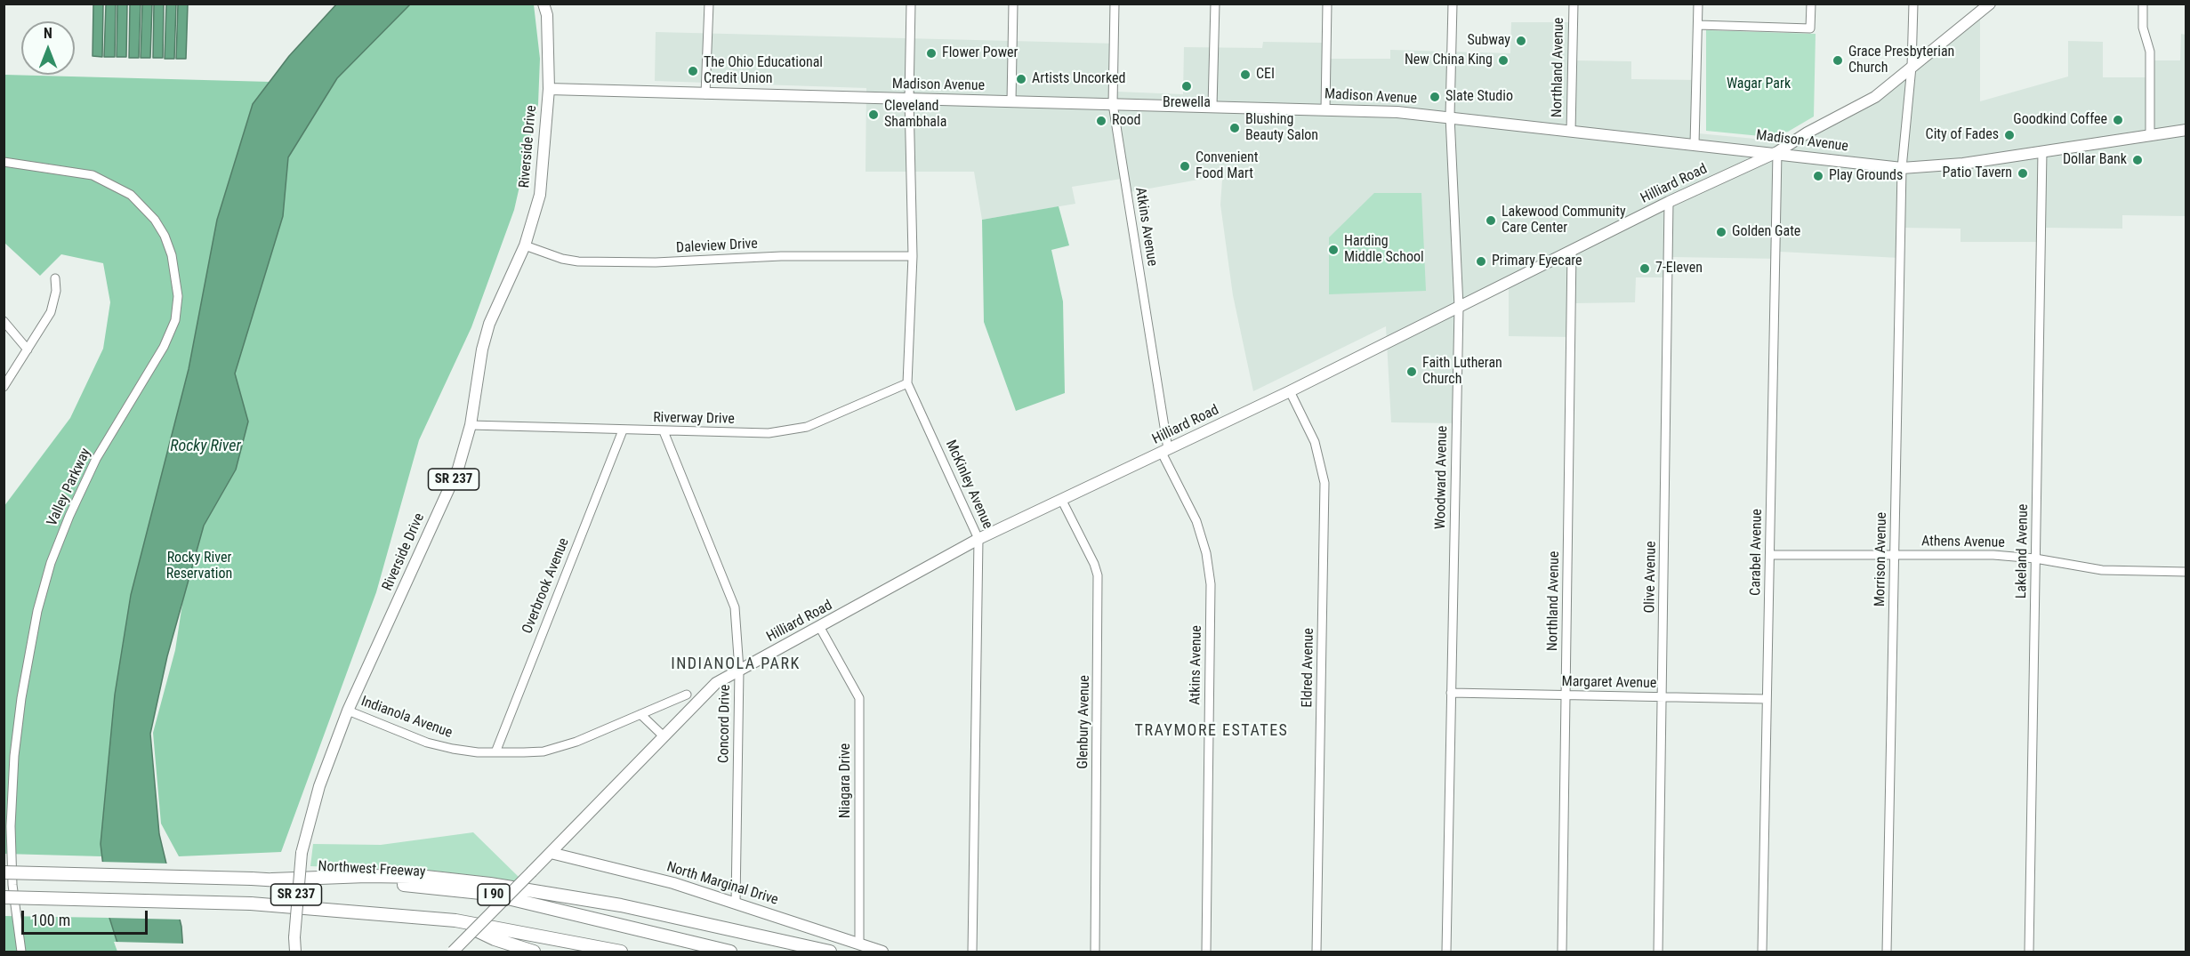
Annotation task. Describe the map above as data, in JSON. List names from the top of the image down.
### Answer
{
  "streets": {
    "highway": ["Northwest Freeway", "I 90"],
    "main road": [
      "Madison Avenue",
      "Riverside Drive",
      "Hilliard Road",
      "SR 237",
      "North Marginal Drive"
    ],
    "street": [
      "Northland Avenue",
      "Atkins Avenue",
      "Daleview Drive",
      "Riverway Drive",
      "Woodward Avenue",
      "McKinley Avenue",
      "Valley Parkway",
      "Athens Avenue",
      "Lakeland Avenue",
      "Carabel Avenue",
      "Morrison Avenue",
      "Olive Avenue",
      "Overbrook Avenue",
      "Eldred Avenue",
      "Margaret Avenue",
      "Indianola Avenue",
      "Glenbury Avenue",
      "Concord Drive",
      "Niagara Drive"
    ]
  },
  "crossings": [
    ["Northland Avenue", "Madison Avenue"],
    ["Northland Avenue", "Hilliard Road"],
    ["Northland Avenue", "Margaret Avenue"],
    ["Madison Avenue", "Riverside Drive"],
    ["Madison Avenue", "Hilliard Road"],
    ["Madison Avenue", "Atkins Avenue"],
    ["Madison Avenue", "Woodward Avenue"],
    ["Madison Avenue", "McKinley Avenue"],
    ["Madison Avenue", "Lakeland Avenue"],
    ["Madison Avenue", "Carabel Avenue"],
    ["Madison Avenue", "Morrison Avenue"],
    ["Riverside Drive", "Daleview Drive"],
    ["Riverside Drive", "Riverway Drive"],
    ["Riverside Drive", "Indianola Avenue"],
    ["Hilliard Road", "Atkins Avenue"],
    ["Hilliard Road", "Woodward Avenue"],
    ["Hilliard Road", "McKinley Avenue"],
    ["Hilliard Road", "Carabel Avenue"],
    ["Hilliard Road", "Morrison Avenue"],
    ["Hilliard Road", "Olive Avenue"],
    ["Hilliard Road", "Eldred Avenue"],
    ["Hilliard Road", "Glenbury Avenue"],
    ["Hilliard Road", "Concord Drive"],
    ["Hilliard Road", "Niagara Drive"],
    ["Hilliard Road", "North Marginal Drive"],
    ["Daleview Drive", "McKinley Avenue"],
    ["Riverway Drive", "McKinley Avenue"],
    ["Riverway Drive", "Overbrook Avenue"],
    ["Riverway Drive", "Concord Drive"],
    ["Woodward Avenue", "Margaret Avenue"],
    ["Athens Avenue", "Lakeland Avenue"],
    ["Athens Avenue", "Carabel Avenue"],
    ["Athens Avenue", "Morrison Avenue"],
    ["Carabel Avenue", "Margaret Avenue"],
    ["Olive Avenue", "Margaret Avenue"],
    ["Overbrook Avenue", "Indianola Avenue"],
    ["Concord Drive", "North Marginal Drive"],
    ["Niagara Drive", "North Marginal Drive"]
  ],
  "districts": ["INDIANOLA PARK", "TRAYMORE ESTATES"],
  "water": ["Rocky River"],
  "parks": ["Wagar Park", "Rocky River Reservation"],
  "places": [
    "Subway",
    "Flower Power",
    "New China King",
    "Grace Presbyterian Church",
    "The Ohio Educational Credit Union",
    "CEI",
    "Artists Uncorked",
    "Brewella",
    "Slate Studio",
    "Cleveland Shambhala",
    "Goodkind Coffee",
    "Rood",
    "Blushing Beauty Salon",
    "City of Fades",
    "Dollar Bank",
    "Convenient Food Mart",
    "Patio Tavern",
    "Play Grounds",
    "Lakewood Community Care Center",
    "Golden Gate",
    "Harding Middle School",
    "Primary Eyecare",
    "7-Eleven",
    "Faith Lutheran Church"
  ],
  "scale_bar": "100 m",
  "north": "top"
}
